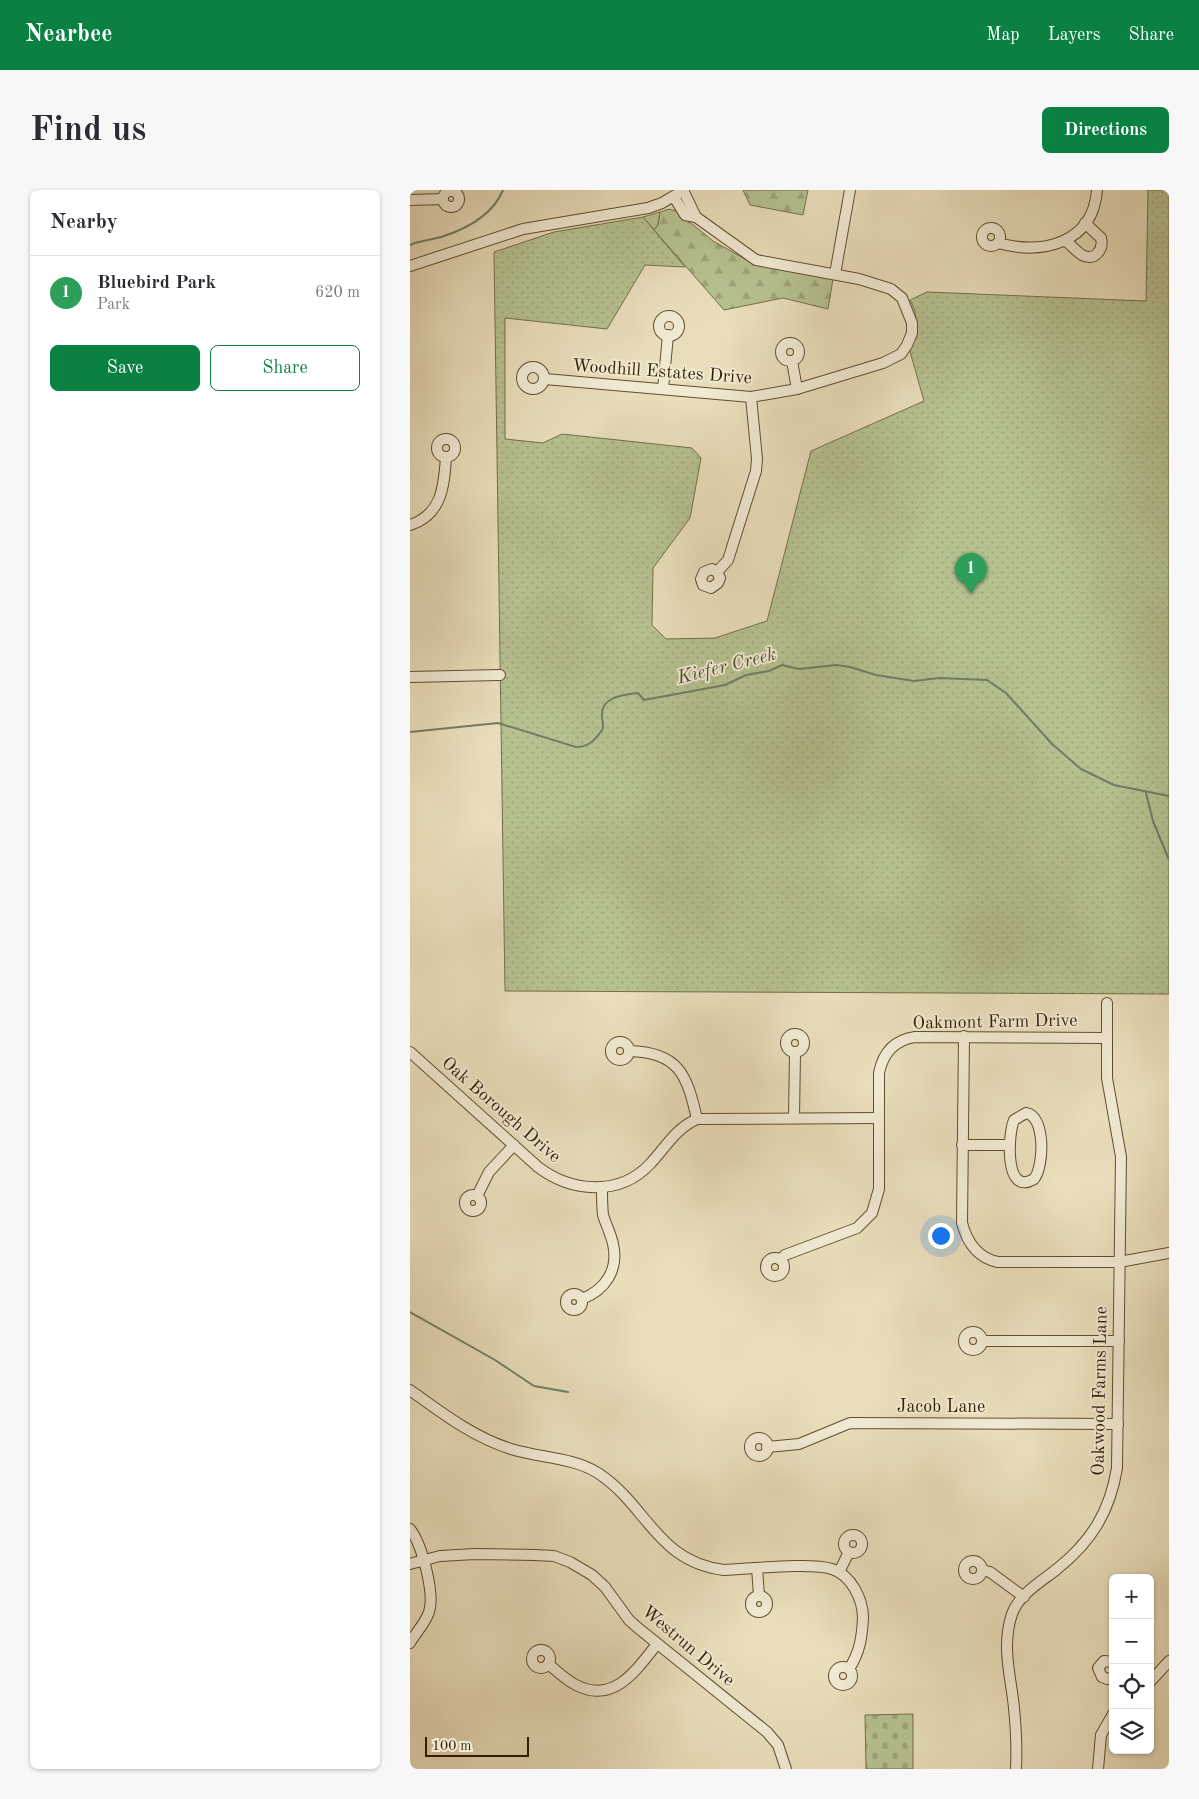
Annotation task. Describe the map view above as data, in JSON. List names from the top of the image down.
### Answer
{
  "streets": {
    "street": [
      "Woodhill Estates Drive",
      "Oakmont Farm Drive",
      "Oak Borough Drive",
      "Oakwood Farms Lane",
      "Jacob Lane",
      "Westrun Drive"
    ]
  },
  "crossings": [
    ["Oakmont Farm Drive", "Oakwood Farms Lane"],
    ["Oakwood Farms Lane", "Jacob Lane"]
  ],
  "water": ["Kiefer Creek"],
  "scale_bar": "100 m",
  "page": {
    "header": "Nearbee",
    "nav": ["Map", "Layers", "Share"],
    "buttons": [
      "Directions",
      ["Save", "Share"]
    ],
    "title": "Find us",
    "heading": "Nearby",
    "list": [
      {
        "mark": "1",
        "name": "Bluebird Park",
        "note": "Park",
        "value": "620 m"
      }
    ],
    "pins": "1",
    "map_buttons": ["+", "−"],
    "scale": "100 m"
  }
}
